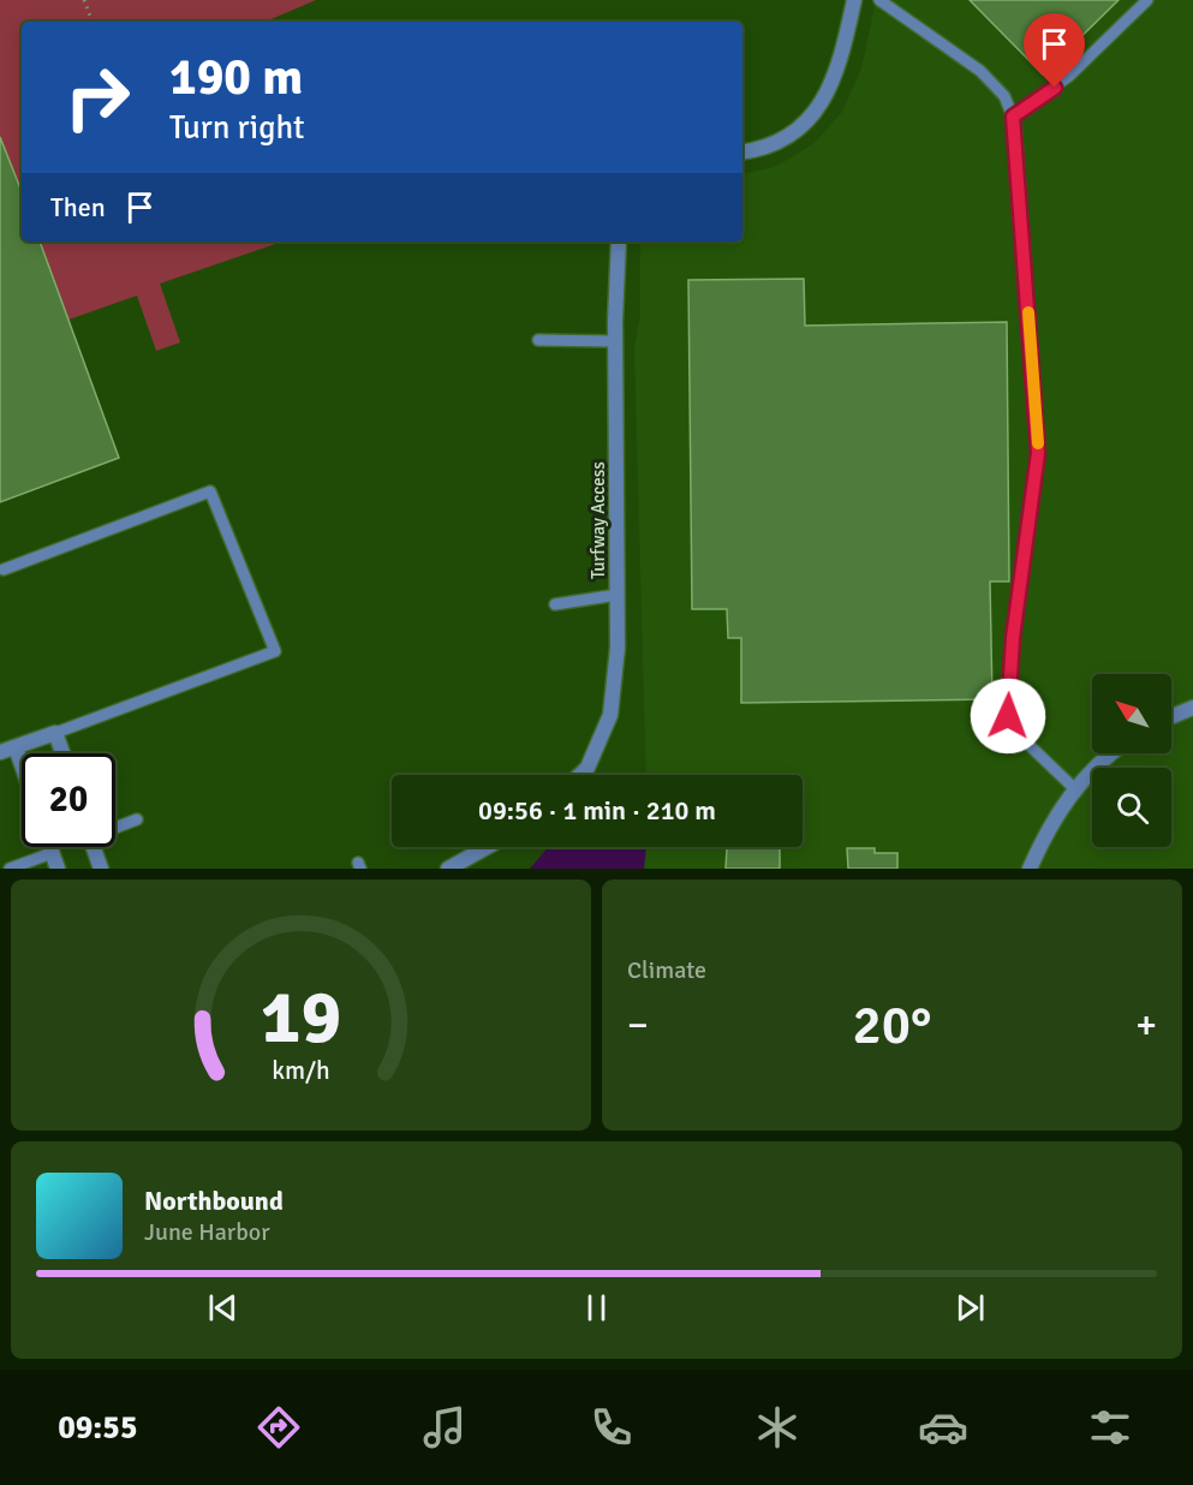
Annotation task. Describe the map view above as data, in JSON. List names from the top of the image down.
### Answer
{
  "streets": {
    "street": ["Turfway Access"]
  },
  "north": "top left",
  "page": {
    "turn": ["190 m", "Turn right"],
    "then": "Then",
    "limit": "20",
    "trip": "09:56 · 1 min · 210 m",
    "tile": "Climate",
    "heat": ["−", "20°", "+"],
    "song": ["Northbound", "June Harbor"],
    "tabs": "09:55",
    "gauge": ["19", "km/h"]
  }
}
